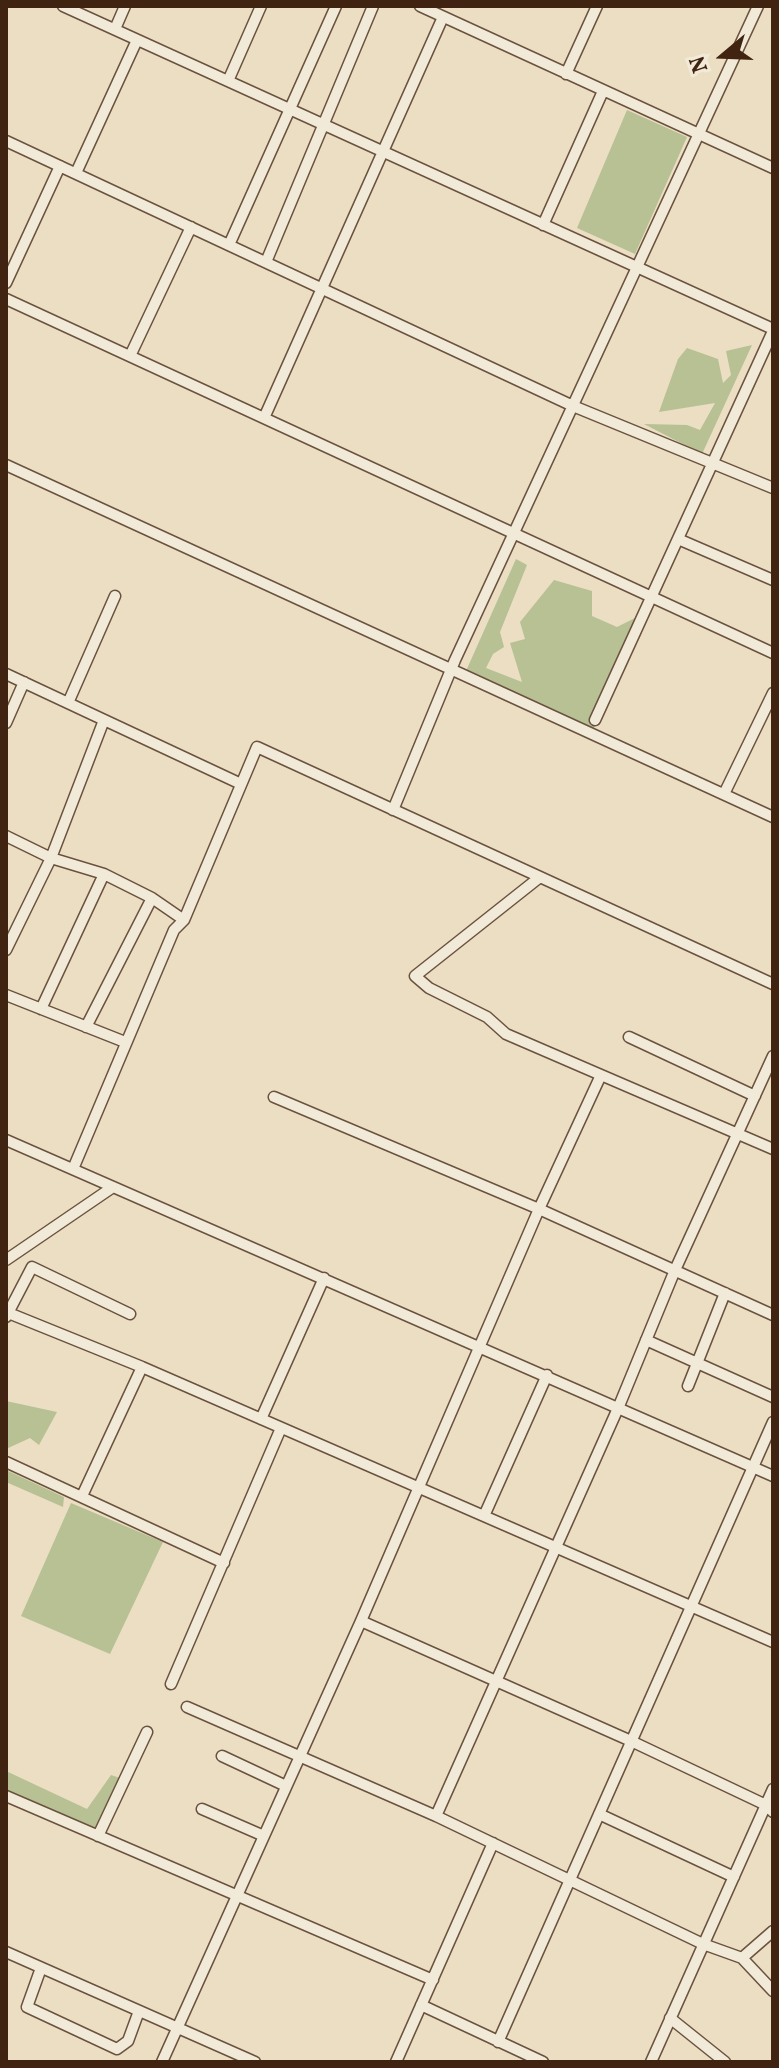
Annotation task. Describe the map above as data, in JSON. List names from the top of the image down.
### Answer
{
  "north": "left"
}
